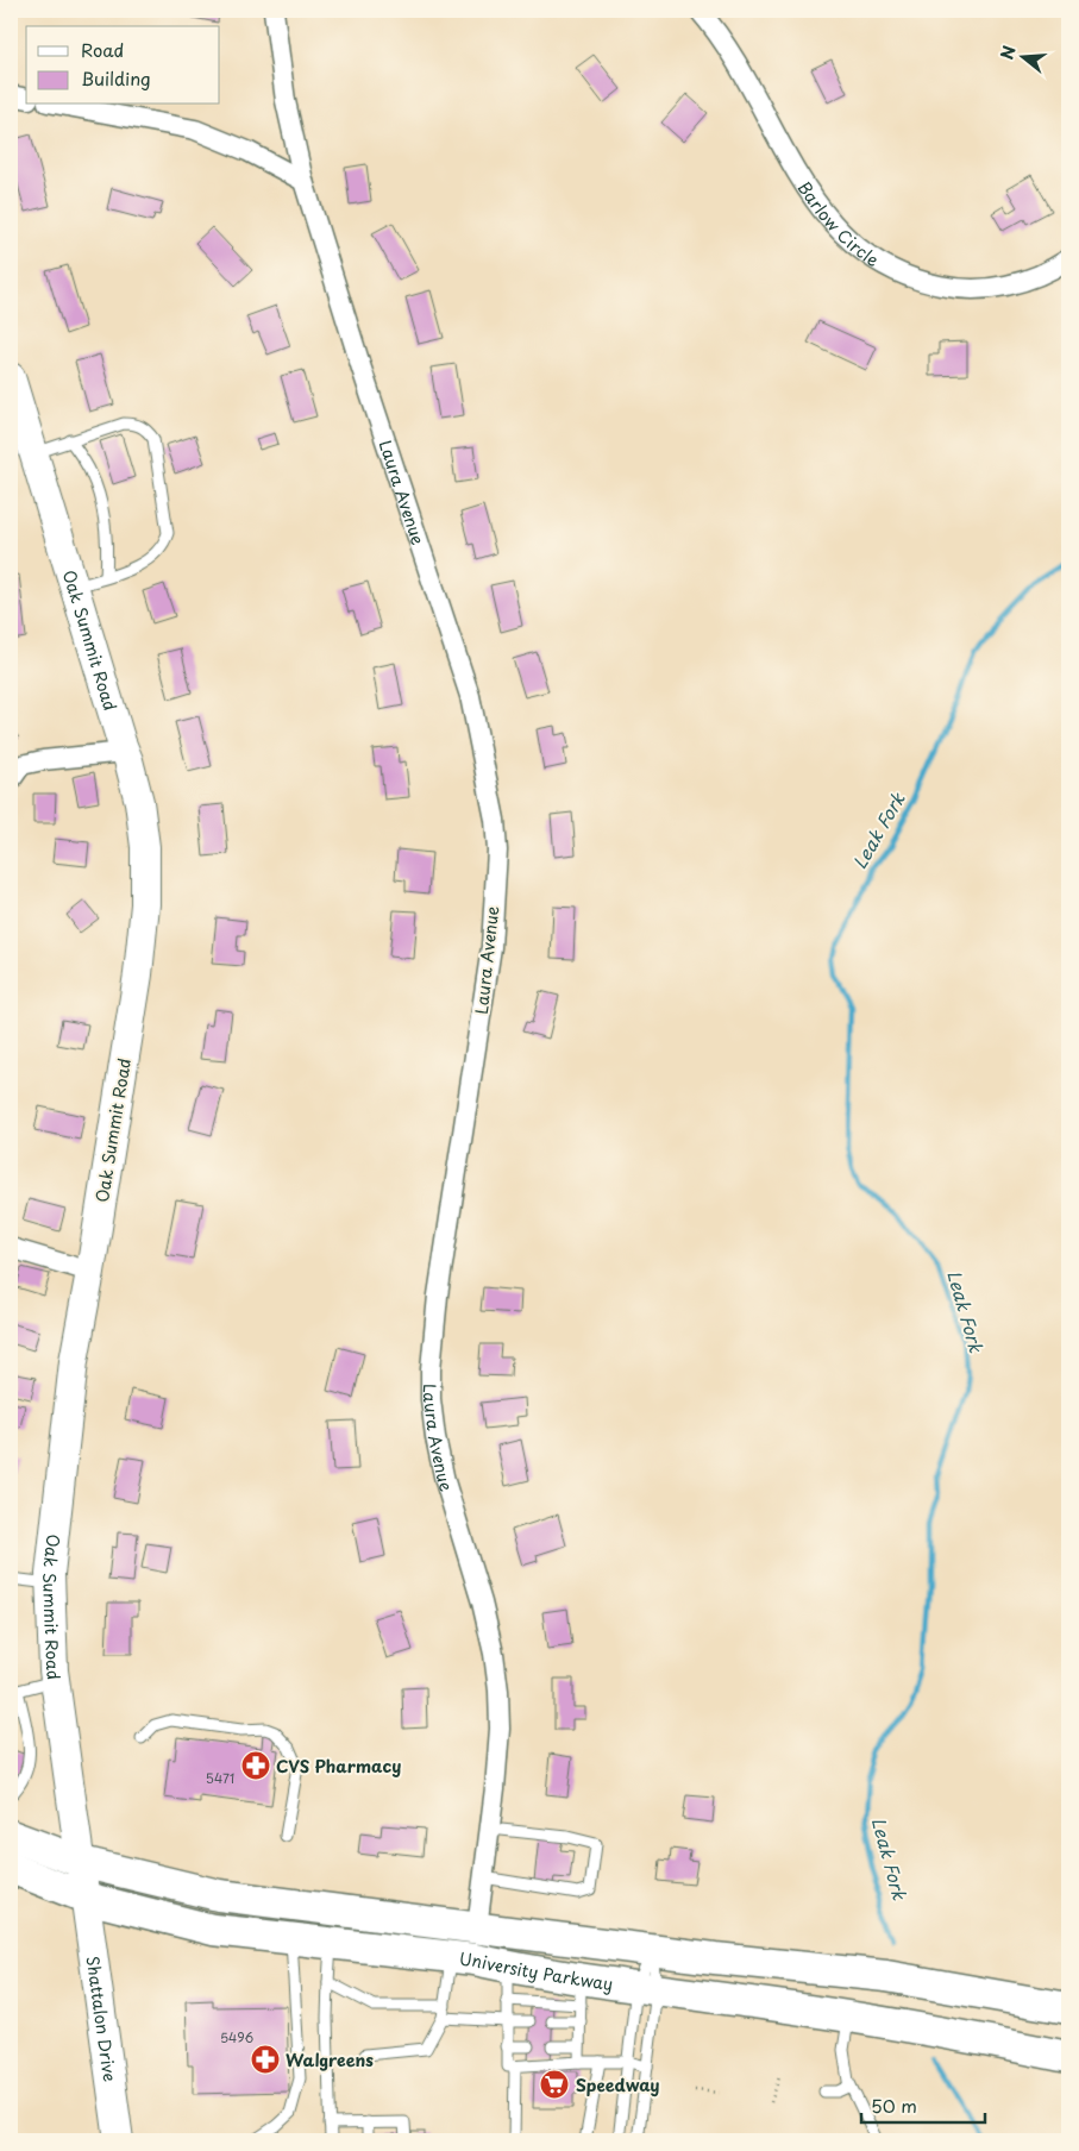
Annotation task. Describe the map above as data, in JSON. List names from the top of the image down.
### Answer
{
  "streets": {
    "main road": ["Oak Summit Road", "University Parkway", "Shattalon Drive"],
    "street": ["Barlow Circle", "Laura Avenue"]
  },
  "crossings": [
    ["Laura Avenue", "University Parkway"],
    ["Oak Summit Road", "University Parkway"],
    ["Oak Summit Road", "Shattalon Drive"],
    ["University Parkway", "Shattalon Drive"]
  ],
  "water": ["Leak Fork"],
  "places": {
    "pharmacy": ["CVS Pharmacy", "Walgreens"],
    "supermarket": ["Speedway"]
  },
  "house_numbers": ["5471", "5496"],
  "legend": ["Road", "Building"],
  "scale_bar": "50 m",
  "north": "left"
}
